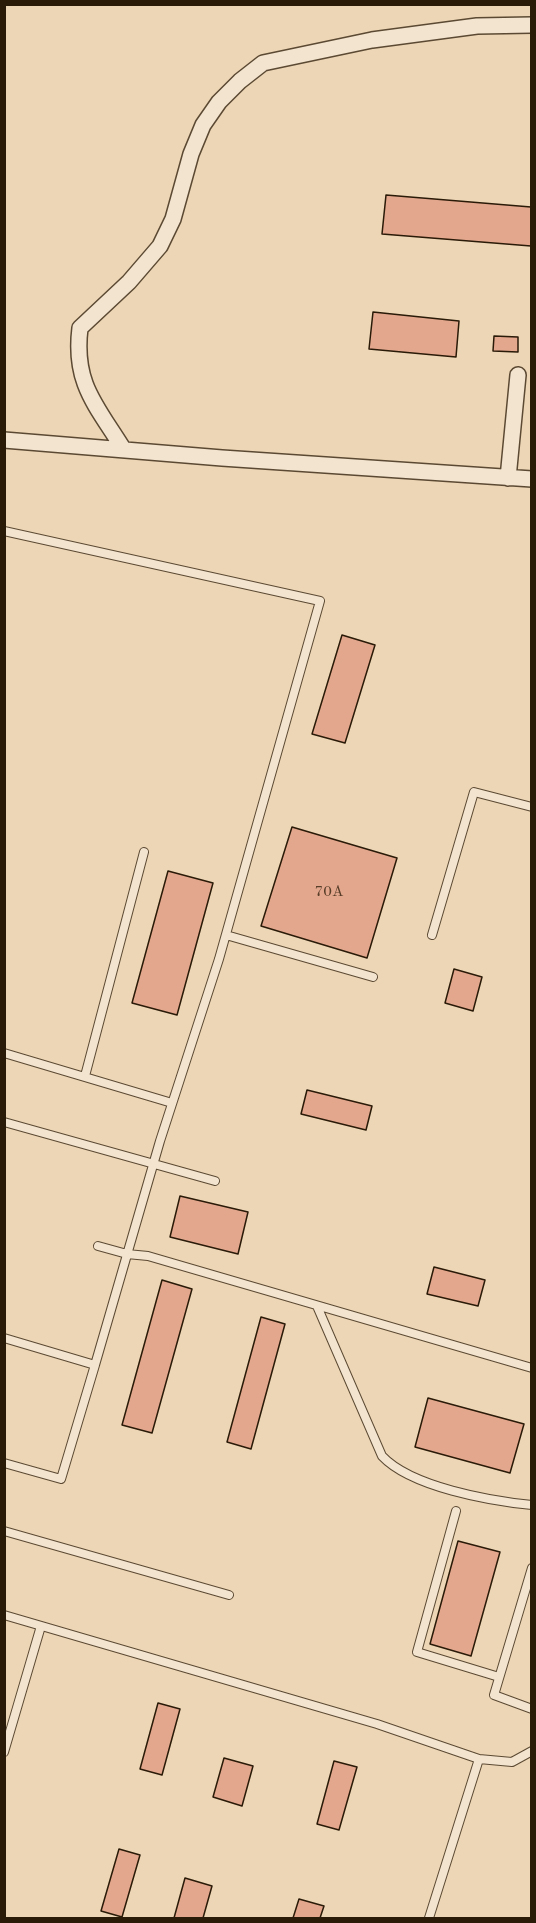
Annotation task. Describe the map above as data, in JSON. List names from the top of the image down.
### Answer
{
  "house_numbers": ["70А"]
}
